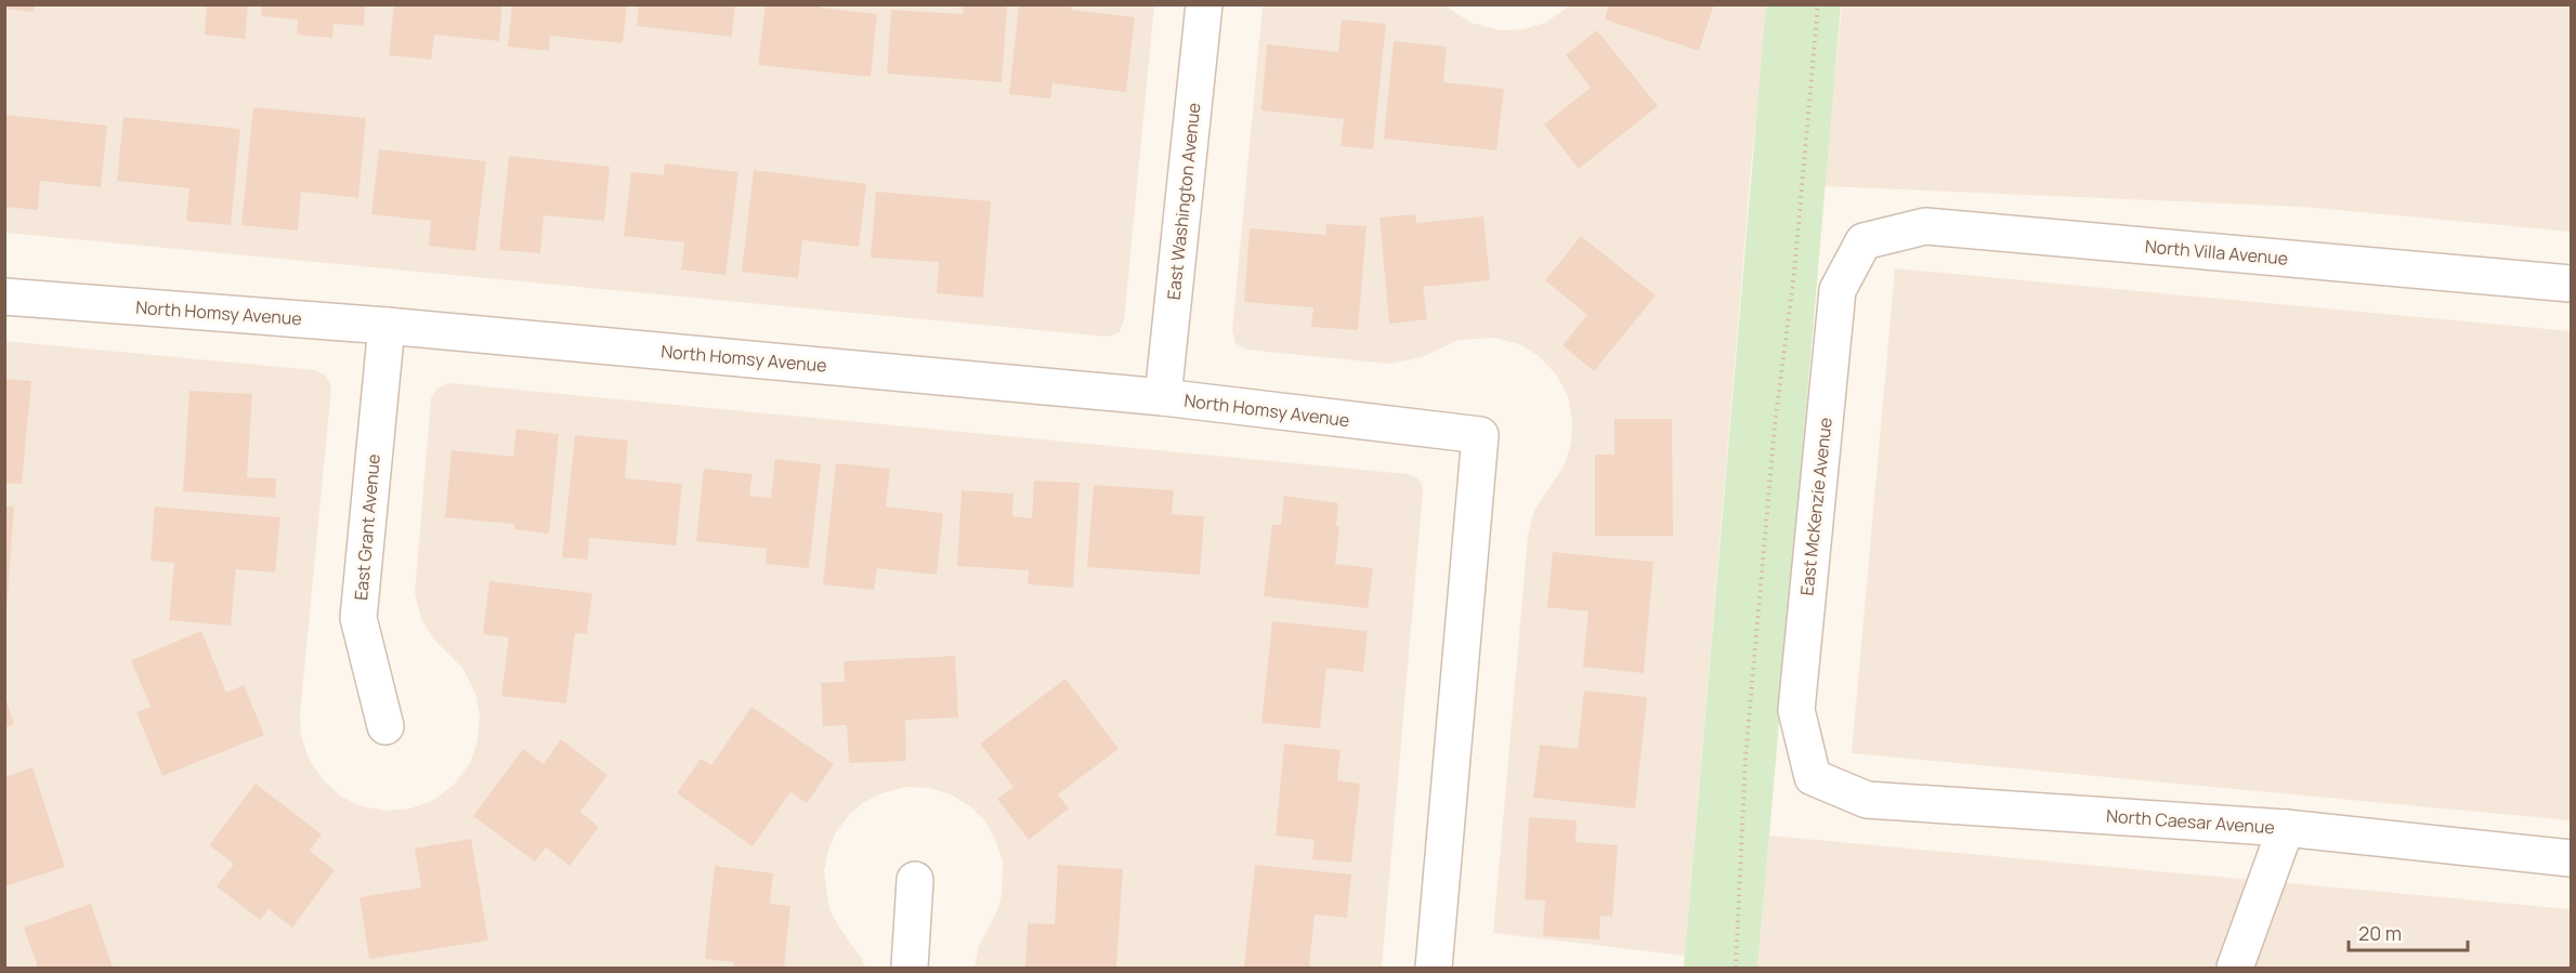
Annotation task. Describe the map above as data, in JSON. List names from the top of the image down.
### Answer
{
  "streets": {
    "street": [
      "East Washington Avenue",
      "North Villa Avenue",
      "North Homsy Avenue",
      "East McKenzie Avenue",
      "East Grant Avenue",
      "North Caesar Avenue"
    ]
  },
  "crossings": [
    ["East Washington Avenue", "North Homsy Avenue"],
    ["North Villa Avenue", "East McKenzie Avenue"],
    ["North Homsy Avenue", "East Grant Avenue"],
    ["East McKenzie Avenue", "North Caesar Avenue"]
  ],
  "scale_bar": "20 m"
}
